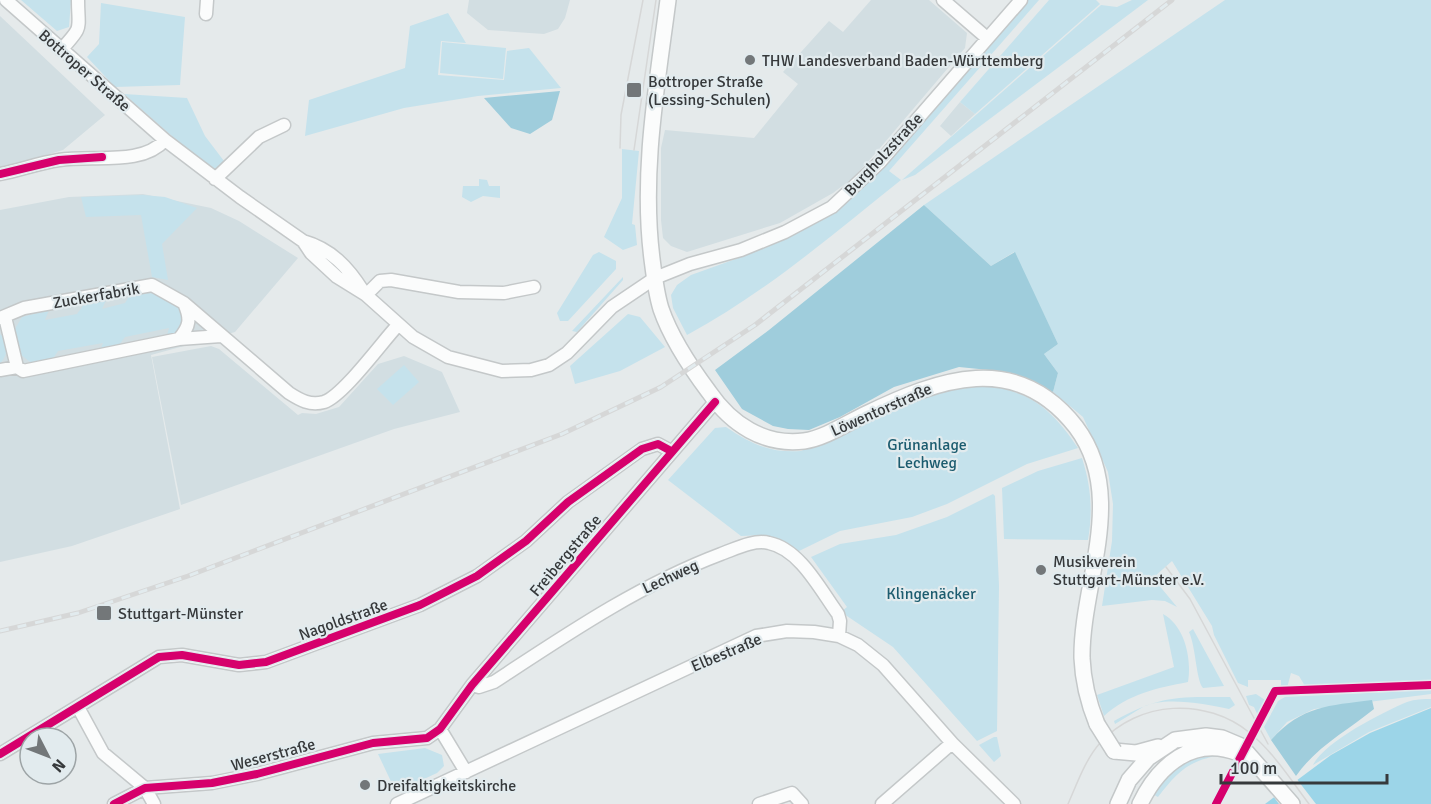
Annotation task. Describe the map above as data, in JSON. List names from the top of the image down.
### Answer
{
  "streets": {
    "main road": ["Löwentorstraße"],
    "street": [
      "Bottroper Straße",
      "Burgholzstraße",
      "Zuckerfabrik",
      "Freibergstraße",
      "Lechweg",
      "Nagoldstraße",
      "Elbestraße",
      "Weserstraße"
    ]
  },
  "crossings": [
    ["Bottroper Straße", "Burgholzstraße"],
    ["Bottroper Straße", "Zuckerfabrik"],
    ["Bottroper Straße", "Löwentorstraße"],
    ["Burgholzstraße", "Löwentorstraße"],
    ["Löwentorstraße", "Freibergstraße"],
    ["Freibergstraße", "Lechweg"],
    ["Freibergstraße", "Nagoldstraße"],
    ["Freibergstraße", "Weserstraße"],
    ["Lechweg", "Elbestraße"]
  ],
  "parks": ["Grünanlage Lechweg", "Klingenäcker"],
  "places": {
    "other": ["THW Landesverband Baden-Württemberg", "Musikverein Stuttgart-Münster e.V.", "Dreifaltigkeitskirche"],
    "transit": ["Bottroper Straße (Lessing-Schulen)", "Stuttgart-Münster"]
  },
  "scale_bar": "100 m",
  "north": "bottom right"
}
